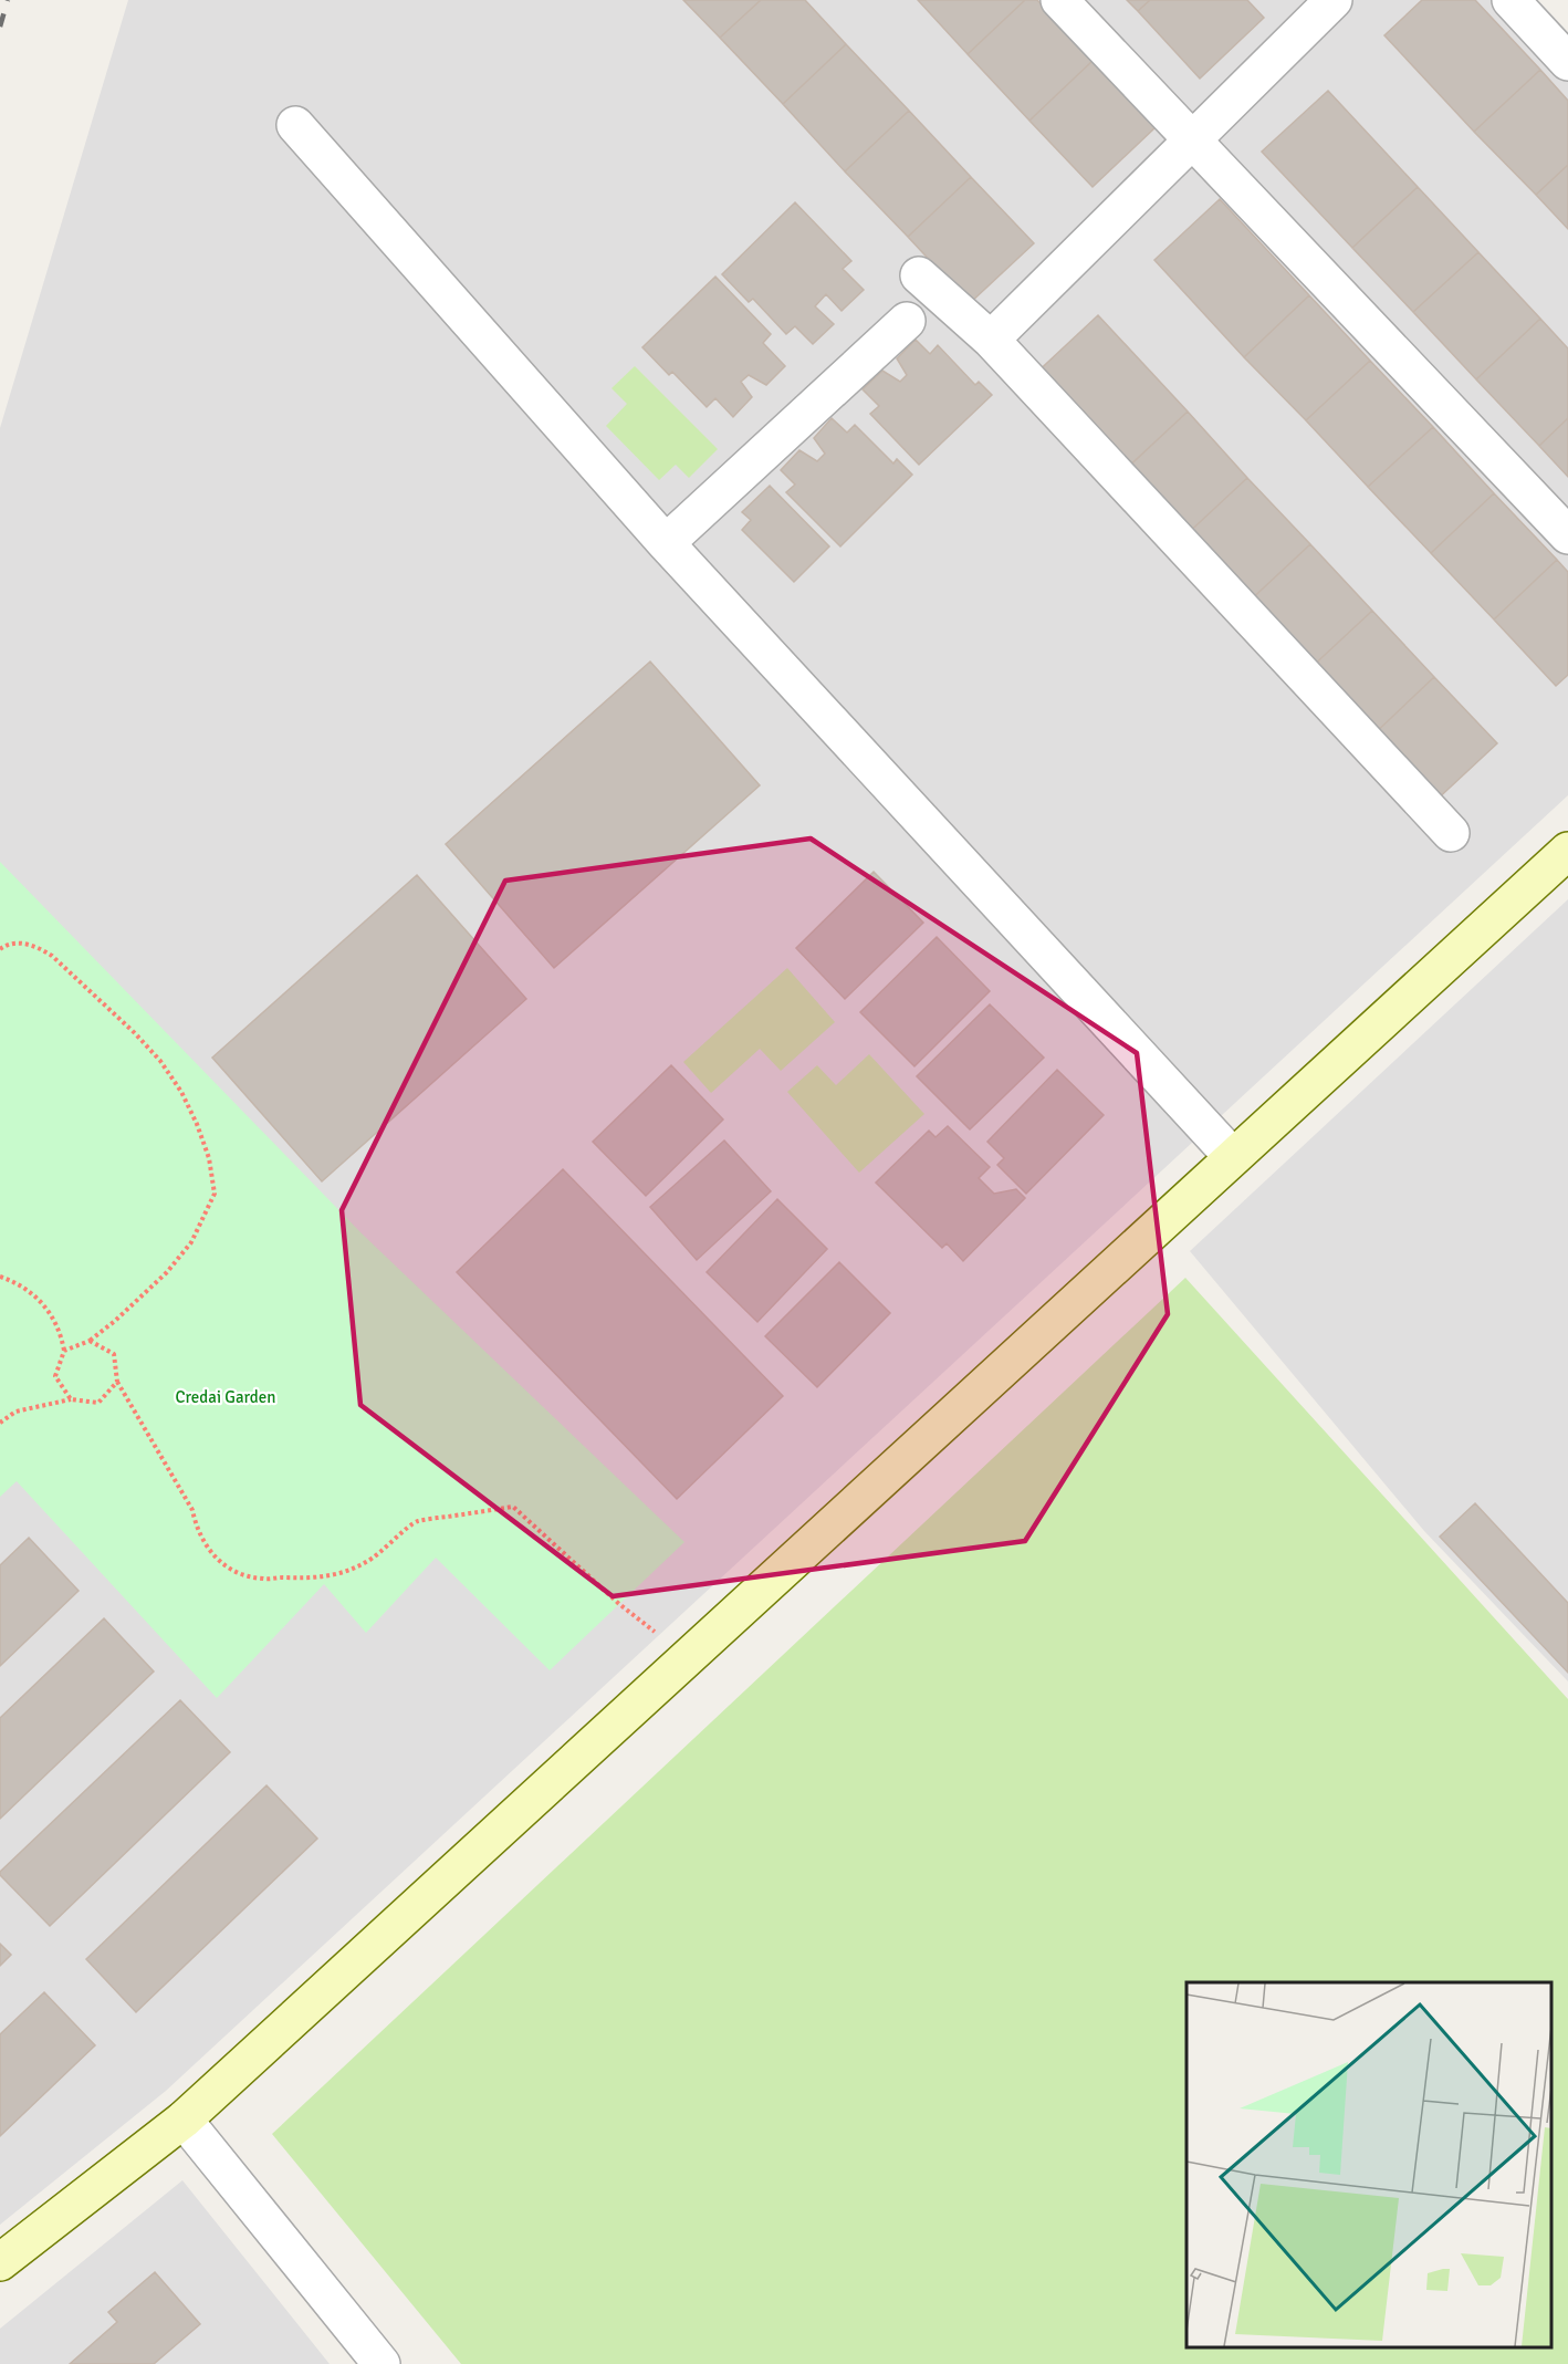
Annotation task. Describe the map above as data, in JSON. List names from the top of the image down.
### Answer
{
  "parks": ["Credai Garden"]
}
